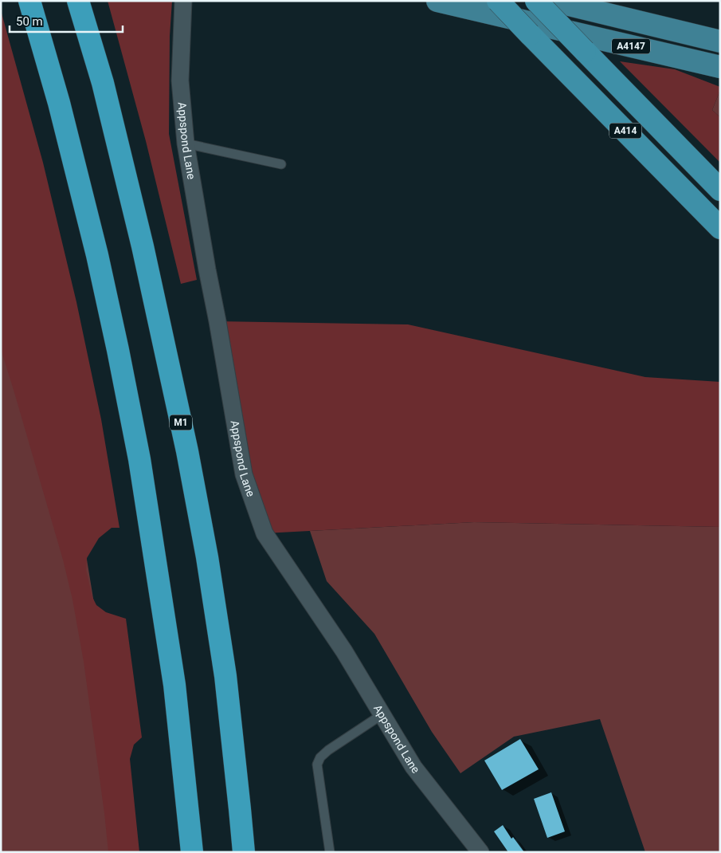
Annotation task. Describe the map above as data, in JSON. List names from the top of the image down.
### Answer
{
  "streets": {
    "highway": ["A414", "M1"],
    "main road": ["A4147"],
    "street": ["Appspond Lane"]
  },
  "scale_bar": "50 m"
}
